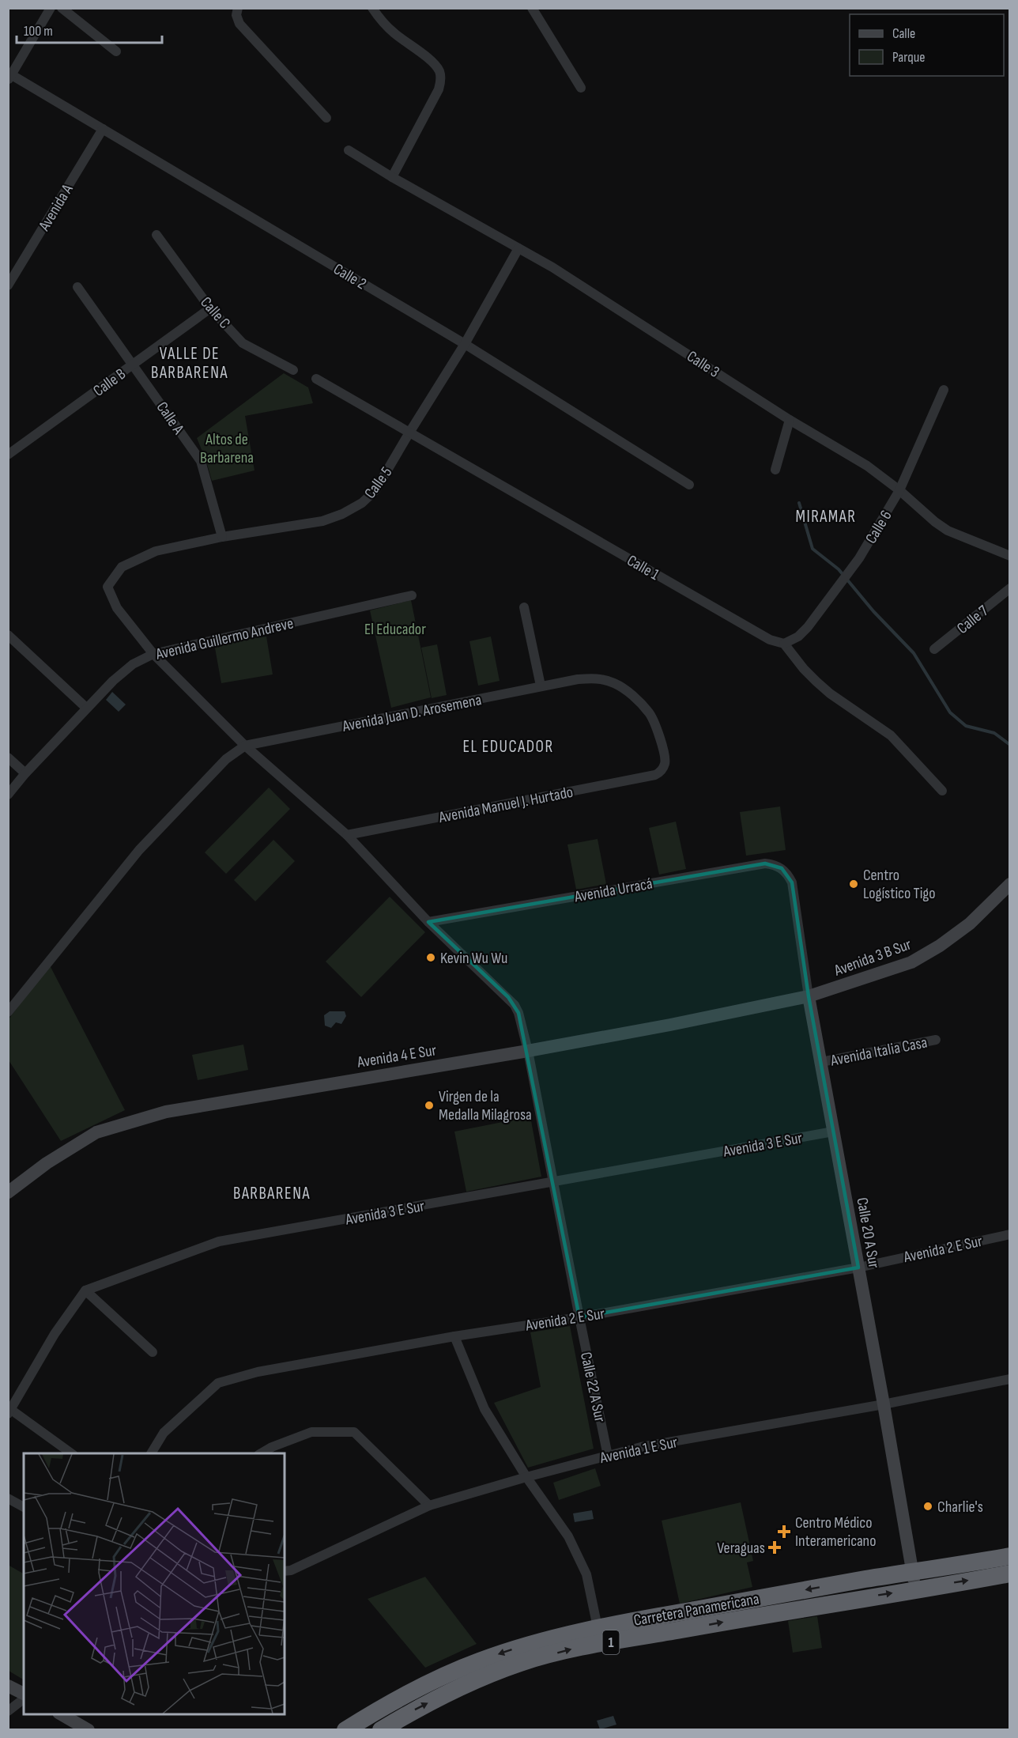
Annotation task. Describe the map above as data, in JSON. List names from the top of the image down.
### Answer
{
  "streets": {
    "highway": ["Carretera Panamericana", "1"],
    "street": [
      "Avenida A",
      "Calle 2",
      "Calle C",
      "Calle 3",
      "Calle B",
      "Calle A",
      "Calle 5",
      "Calle 6",
      "Calle 1",
      "Calle 7",
      "Avenida Guillermo Andreve",
      "Avenida Juan D. Arosemena",
      "Avenida Manuel J. Hurtado",
      "Avenida Urracá",
      "Avenida 3 B Sur",
      "Avenida Italia Casa",
      "Avenida 4 E Sur",
      "Avenida 3 E Sur",
      "Calle 20 A Sur",
      "Avenida 2 E Sur",
      "Calle 22 A Sur",
      "Avenida 1 E Sur"
    ]
  },
  "crossings": [
    ["Avenida A", "Calle 2"],
    ["Calle 2", "Calle 5"],
    ["Calle C", "Calle B"],
    ["Calle 3", "Calle 5"],
    ["Calle 3", "Calle 6"],
    ["Calle B", "Calle A"],
    ["Calle A", "Calle 5"],
    ["Calle 5", "Calle 1"],
    ["Calle 5", "Calle 22 A Sur"],
    ["Calle 6", "Calle 1"],
    ["Avenida Guillermo Andreve", "Calle 22 A Sur"],
    ["Avenida Juan D. Arosemena", "Avenida Manuel J. Hurtado"],
    ["Avenida Juan D. Arosemena", "Calle 22 A Sur"],
    ["Avenida Manuel J. Hurtado", "Calle 22 A Sur"],
    ["Avenida Urracá", "Calle 20 A Sur"],
    ["Avenida Urracá", "Calle 22 A Sur"],
    ["Avenida 3 B Sur", "Avenida 4 E Sur"],
    ["Avenida 3 B Sur", "Calle 20 A Sur"],
    ["Avenida Italia Casa", "Calle 20 A Sur"],
    ["Avenida 4 E Sur", "Calle 20 A Sur"],
    ["Avenida 4 E Sur", "Calle 22 A Sur"],
    ["Avenida 3 E Sur", "Calle 20 A Sur"],
    ["Avenida 3 E Sur", "Calle 22 A Sur"],
    ["Calle 20 A Sur", "Avenida 2 E Sur"],
    ["Calle 20 A Sur", "Avenida 1 E Sur"],
    ["Calle 20 A Sur", "Carretera Panamericana"],
    ["Avenida 2 E Sur", "Calle 22 A Sur"],
    ["Calle 22 A Sur", "Avenida 1 E Sur"]
  ],
  "districts": [
    "VALLE DE BARBARENA",
    "MIRAMAR",
    "EL EDUCADOR",
    "BARBARENA"
  ],
  "parks": ["Altos de Barbarena", "El Educador"],
  "places": {
    "other": [
      "Centro Logístico Tigo",
      "Kevin Wu Wu",
      "Virgen de la Medalla Milagrosa",
      "Charlie's"
    ],
    "health": ["Centro Médico Interamericano", "Veraguas"]
  },
  "legend": ["Calle", "Parque"],
  "scale_bar": "100 m"
}
